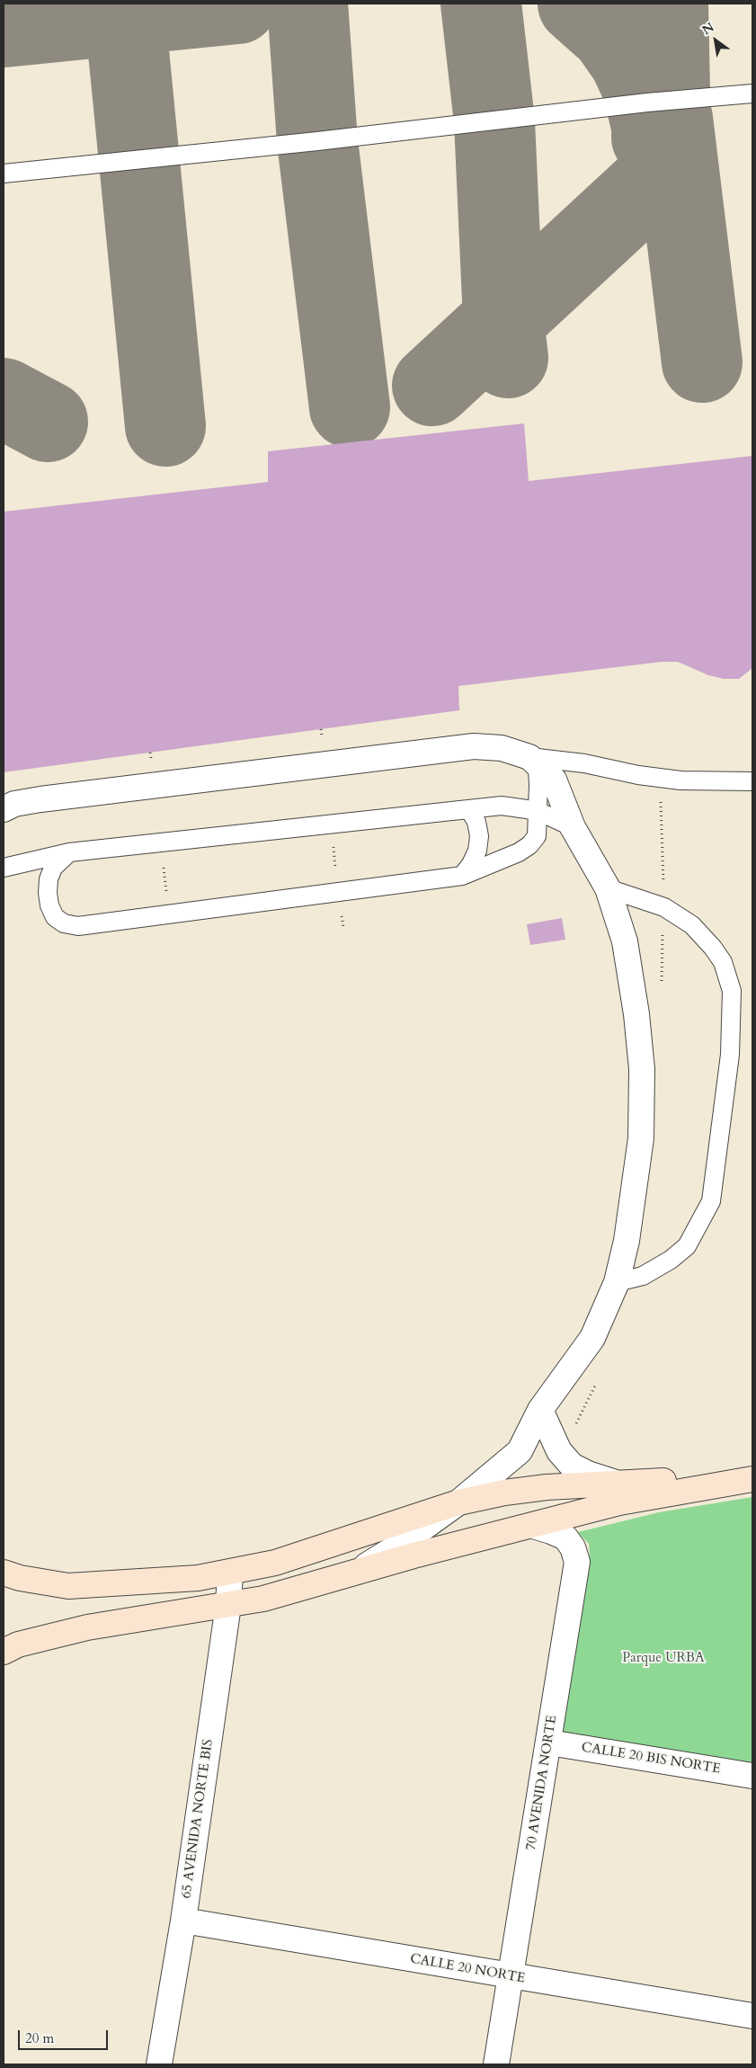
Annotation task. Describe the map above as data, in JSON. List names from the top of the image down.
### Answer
{
  "streets": {
    "street": [
      "CALLE 20 BIS NORTE",
      "70 AVENIDA NORTE",
      "65 AVENIDA NORTE BIS",
      "CALLE 20 NORTE"
    ]
  },
  "crossings": [
    ["CALLE 20 BIS NORTE", "70 AVENIDA NORTE"],
    ["70 AVENIDA NORTE", "CALLE 20 NORTE"],
    ["65 AVENIDA NORTE BIS", "CALLE 20 NORTE"]
  ],
  "parks": ["Parque URBA"],
  "scale_bar": "20 m",
  "north": "top left"
}
